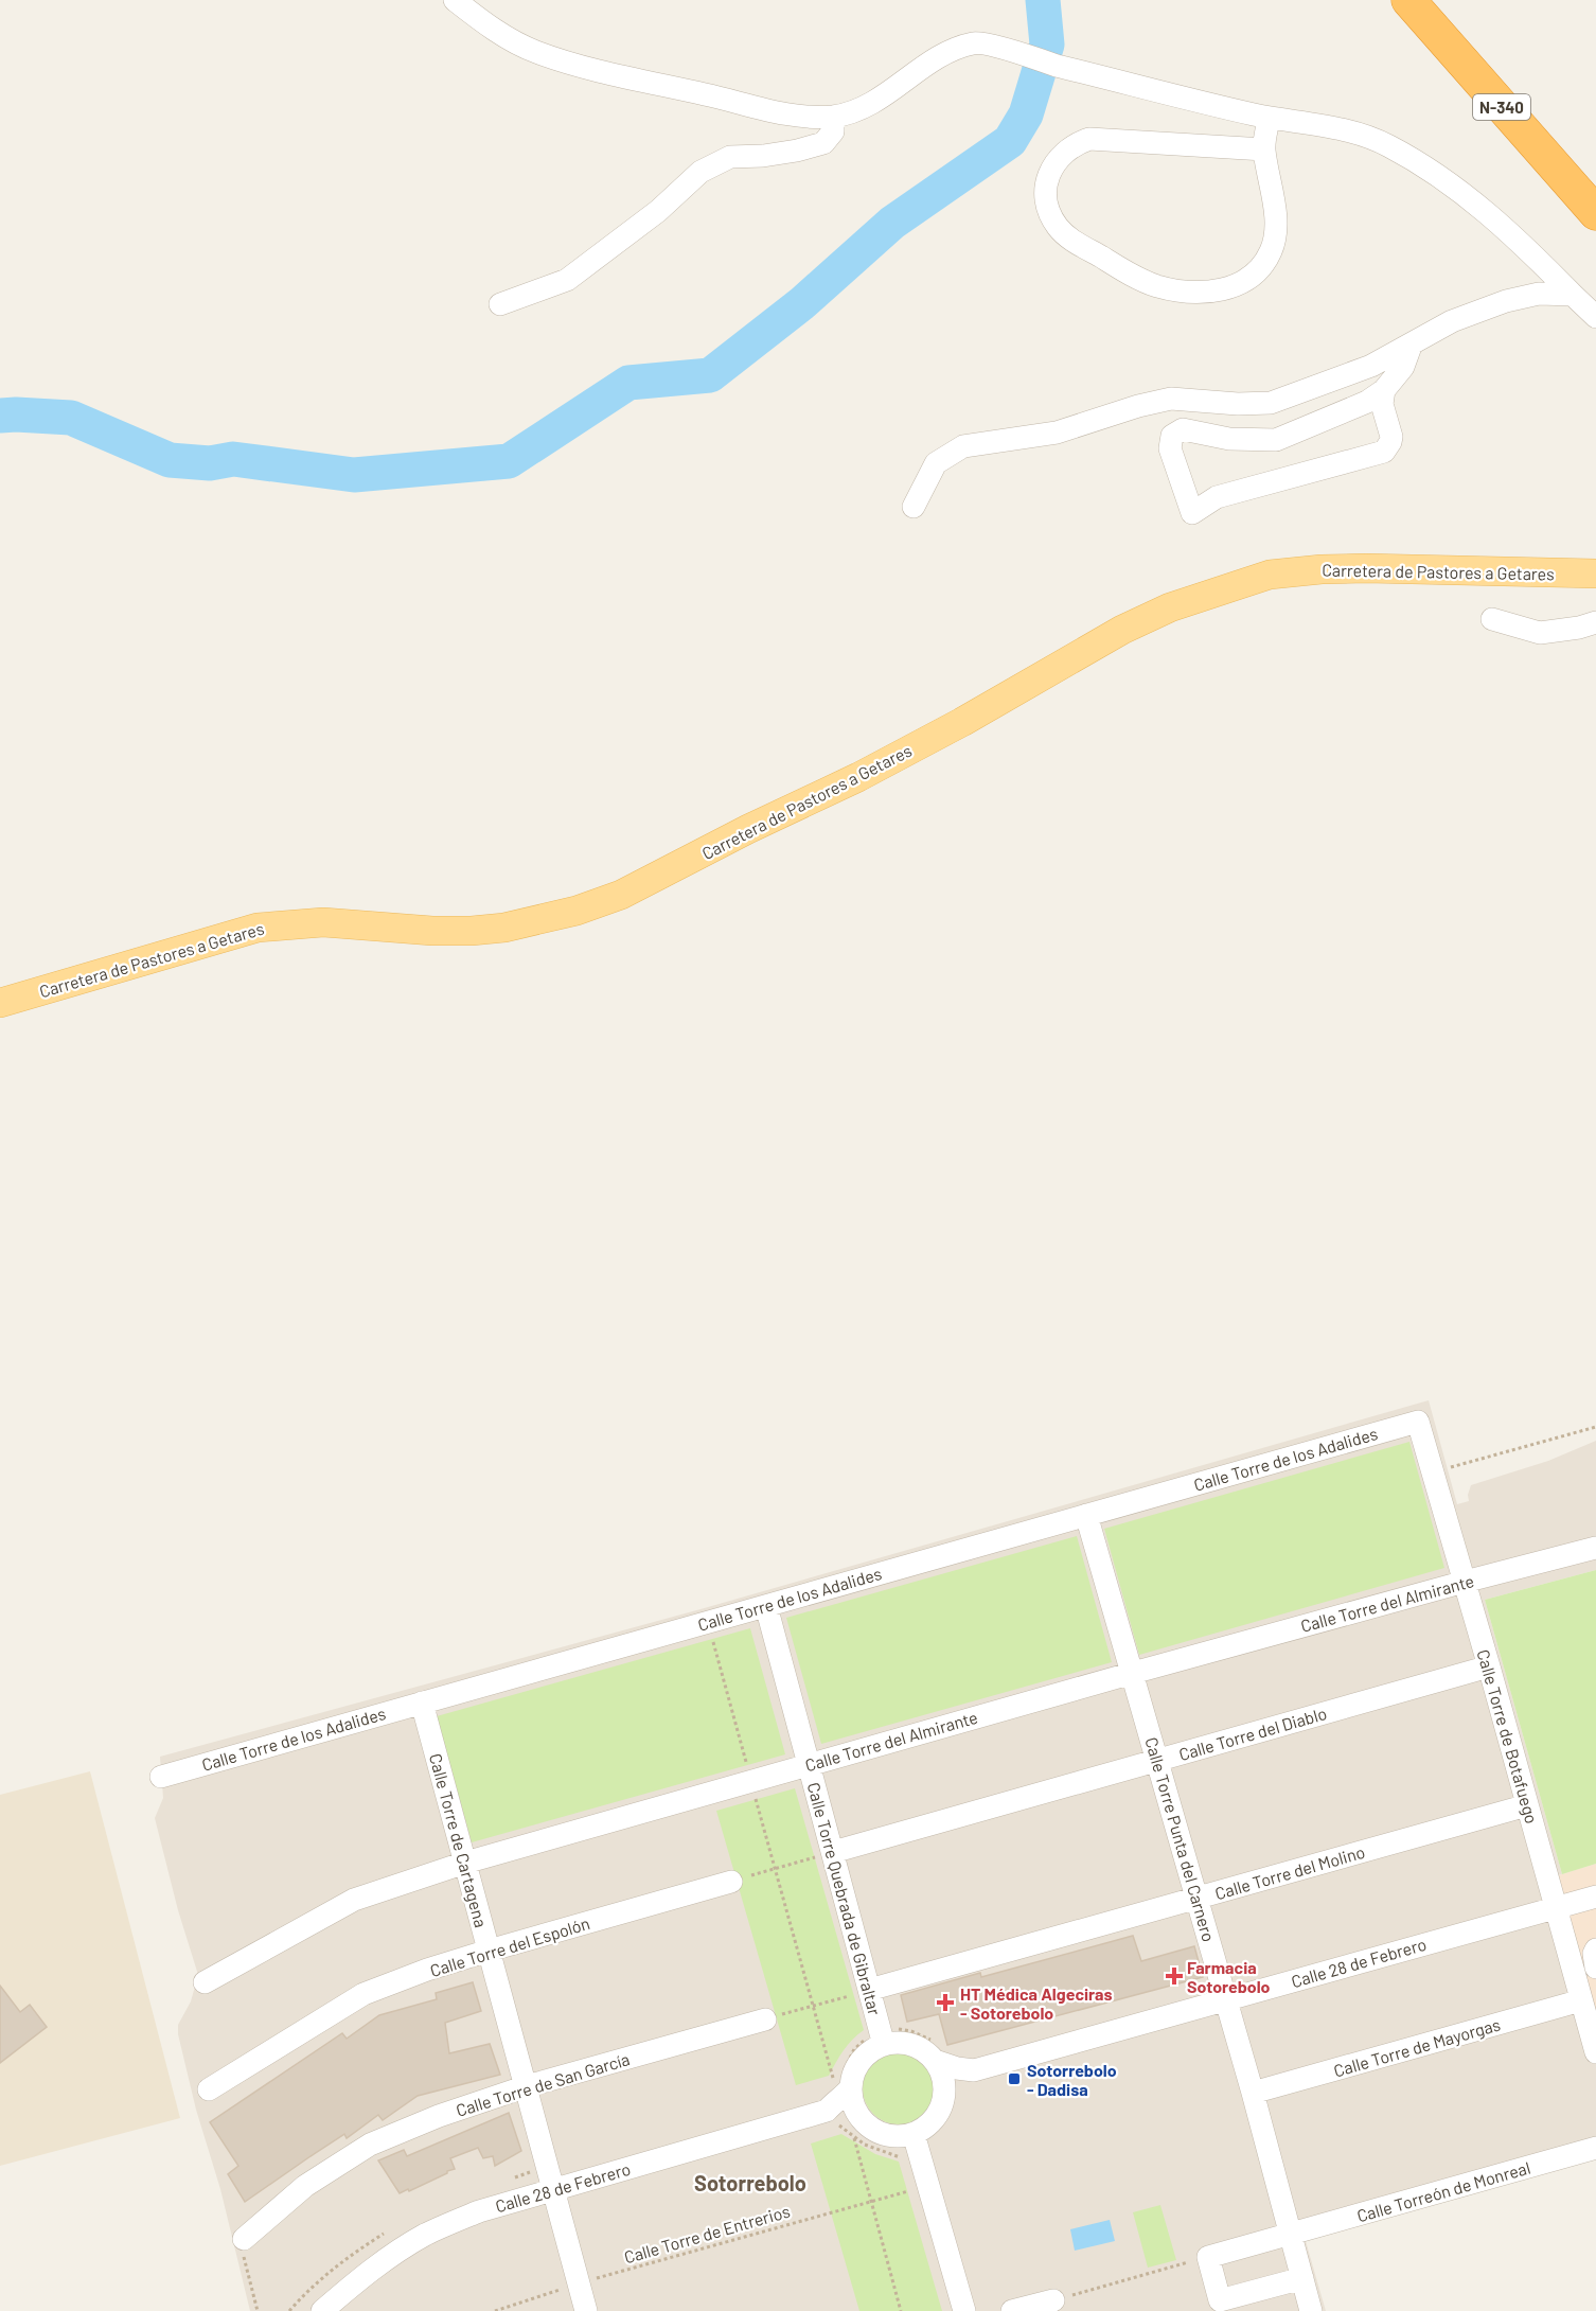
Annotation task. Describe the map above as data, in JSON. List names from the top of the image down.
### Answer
{
  "streets": {
    "highway": ["N-340"],
    "main road": ["Carretera de Pastores a Getares"],
    "street": [
      "Calle Torre de los Adalides",
      "Calle Torre del Almirante",
      "Calle Torre del Diablo",
      "Calle Torre de Botafuego",
      "Calle Torre Punta del Carnero",
      "Calle Torre de Cartagena",
      "Calle Torre del Molino",
      "Calle Torre Quebrada de Gibraltar",
      "Calle Torre del Espolón",
      "Calle 28 de Febrero",
      "Calle Torre de Mayorgas",
      "Calle Torre de San García",
      "Calle Torreón de Monreal"
    ],
    "path": ["Calle Torre de Entrerios"]
  },
  "crossings": [
    ["Calle Torre de los Adalides", "Calle Torre de Botafuego"],
    ["Calle Torre de los Adalides", "Calle Torre Punta del Carnero"],
    ["Calle Torre de los Adalides", "Calle Torre de Cartagena"],
    ["Calle Torre de los Adalides", "Calle Torre Quebrada de Gibraltar"],
    ["Calle Torre del Almirante", "Calle Torre de Botafuego"],
    ["Calle Torre del Almirante", "Calle Torre Punta del Carnero"],
    ["Calle Torre del Almirante", "Calle Torre de Cartagena"],
    ["Calle Torre del Almirante", "Calle Torre Quebrada de Gibraltar"],
    ["Calle Torre del Diablo", "Calle Torre de Botafuego"],
    ["Calle Torre del Diablo", "Calle Torre Punta del Carnero"],
    ["Calle Torre del Diablo", "Calle Torre Quebrada de Gibraltar"],
    ["Calle Torre de Botafuego", "Calle Torre del Molino"],
    ["Calle Torre de Botafuego", "Calle 28 de Febrero"],
    ["Calle Torre de Botafuego", "Calle Torre de Mayorgas"],
    ["Calle Torre Punta del Carnero", "Calle Torre del Molino"],
    ["Calle Torre Punta del Carnero", "Calle 28 de Febrero"],
    ["Calle Torre Punta del Carnero", "Calle Torre de Mayorgas"],
    ["Calle Torre Punta del Carnero", "Calle Torreón de Monreal"],
    ["Calle Torre de Cartagena", "Calle Torre del Espolón"],
    ["Calle Torre de Cartagena", "Calle 28 de Febrero"],
    ["Calle Torre de Cartagena", "Calle Torre de San García"],
    ["Calle Torre de Cartagena", "Calle Torre de Entrerios"],
    ["Calle Torre del Molino", "Calle Torre Quebrada de Gibraltar"],
    ["Calle Torre Quebrada de Gibraltar", "Calle 28 de Febrero"]
  ],
  "districts": ["Sotorrebolo"],
  "places": {
    "health": ["Farmacia Sotorebolo", "HT Médica Algeciras - Sotorebolo"],
    "transit": ["Sotorrebolo - Dadisa"]
  }
}
